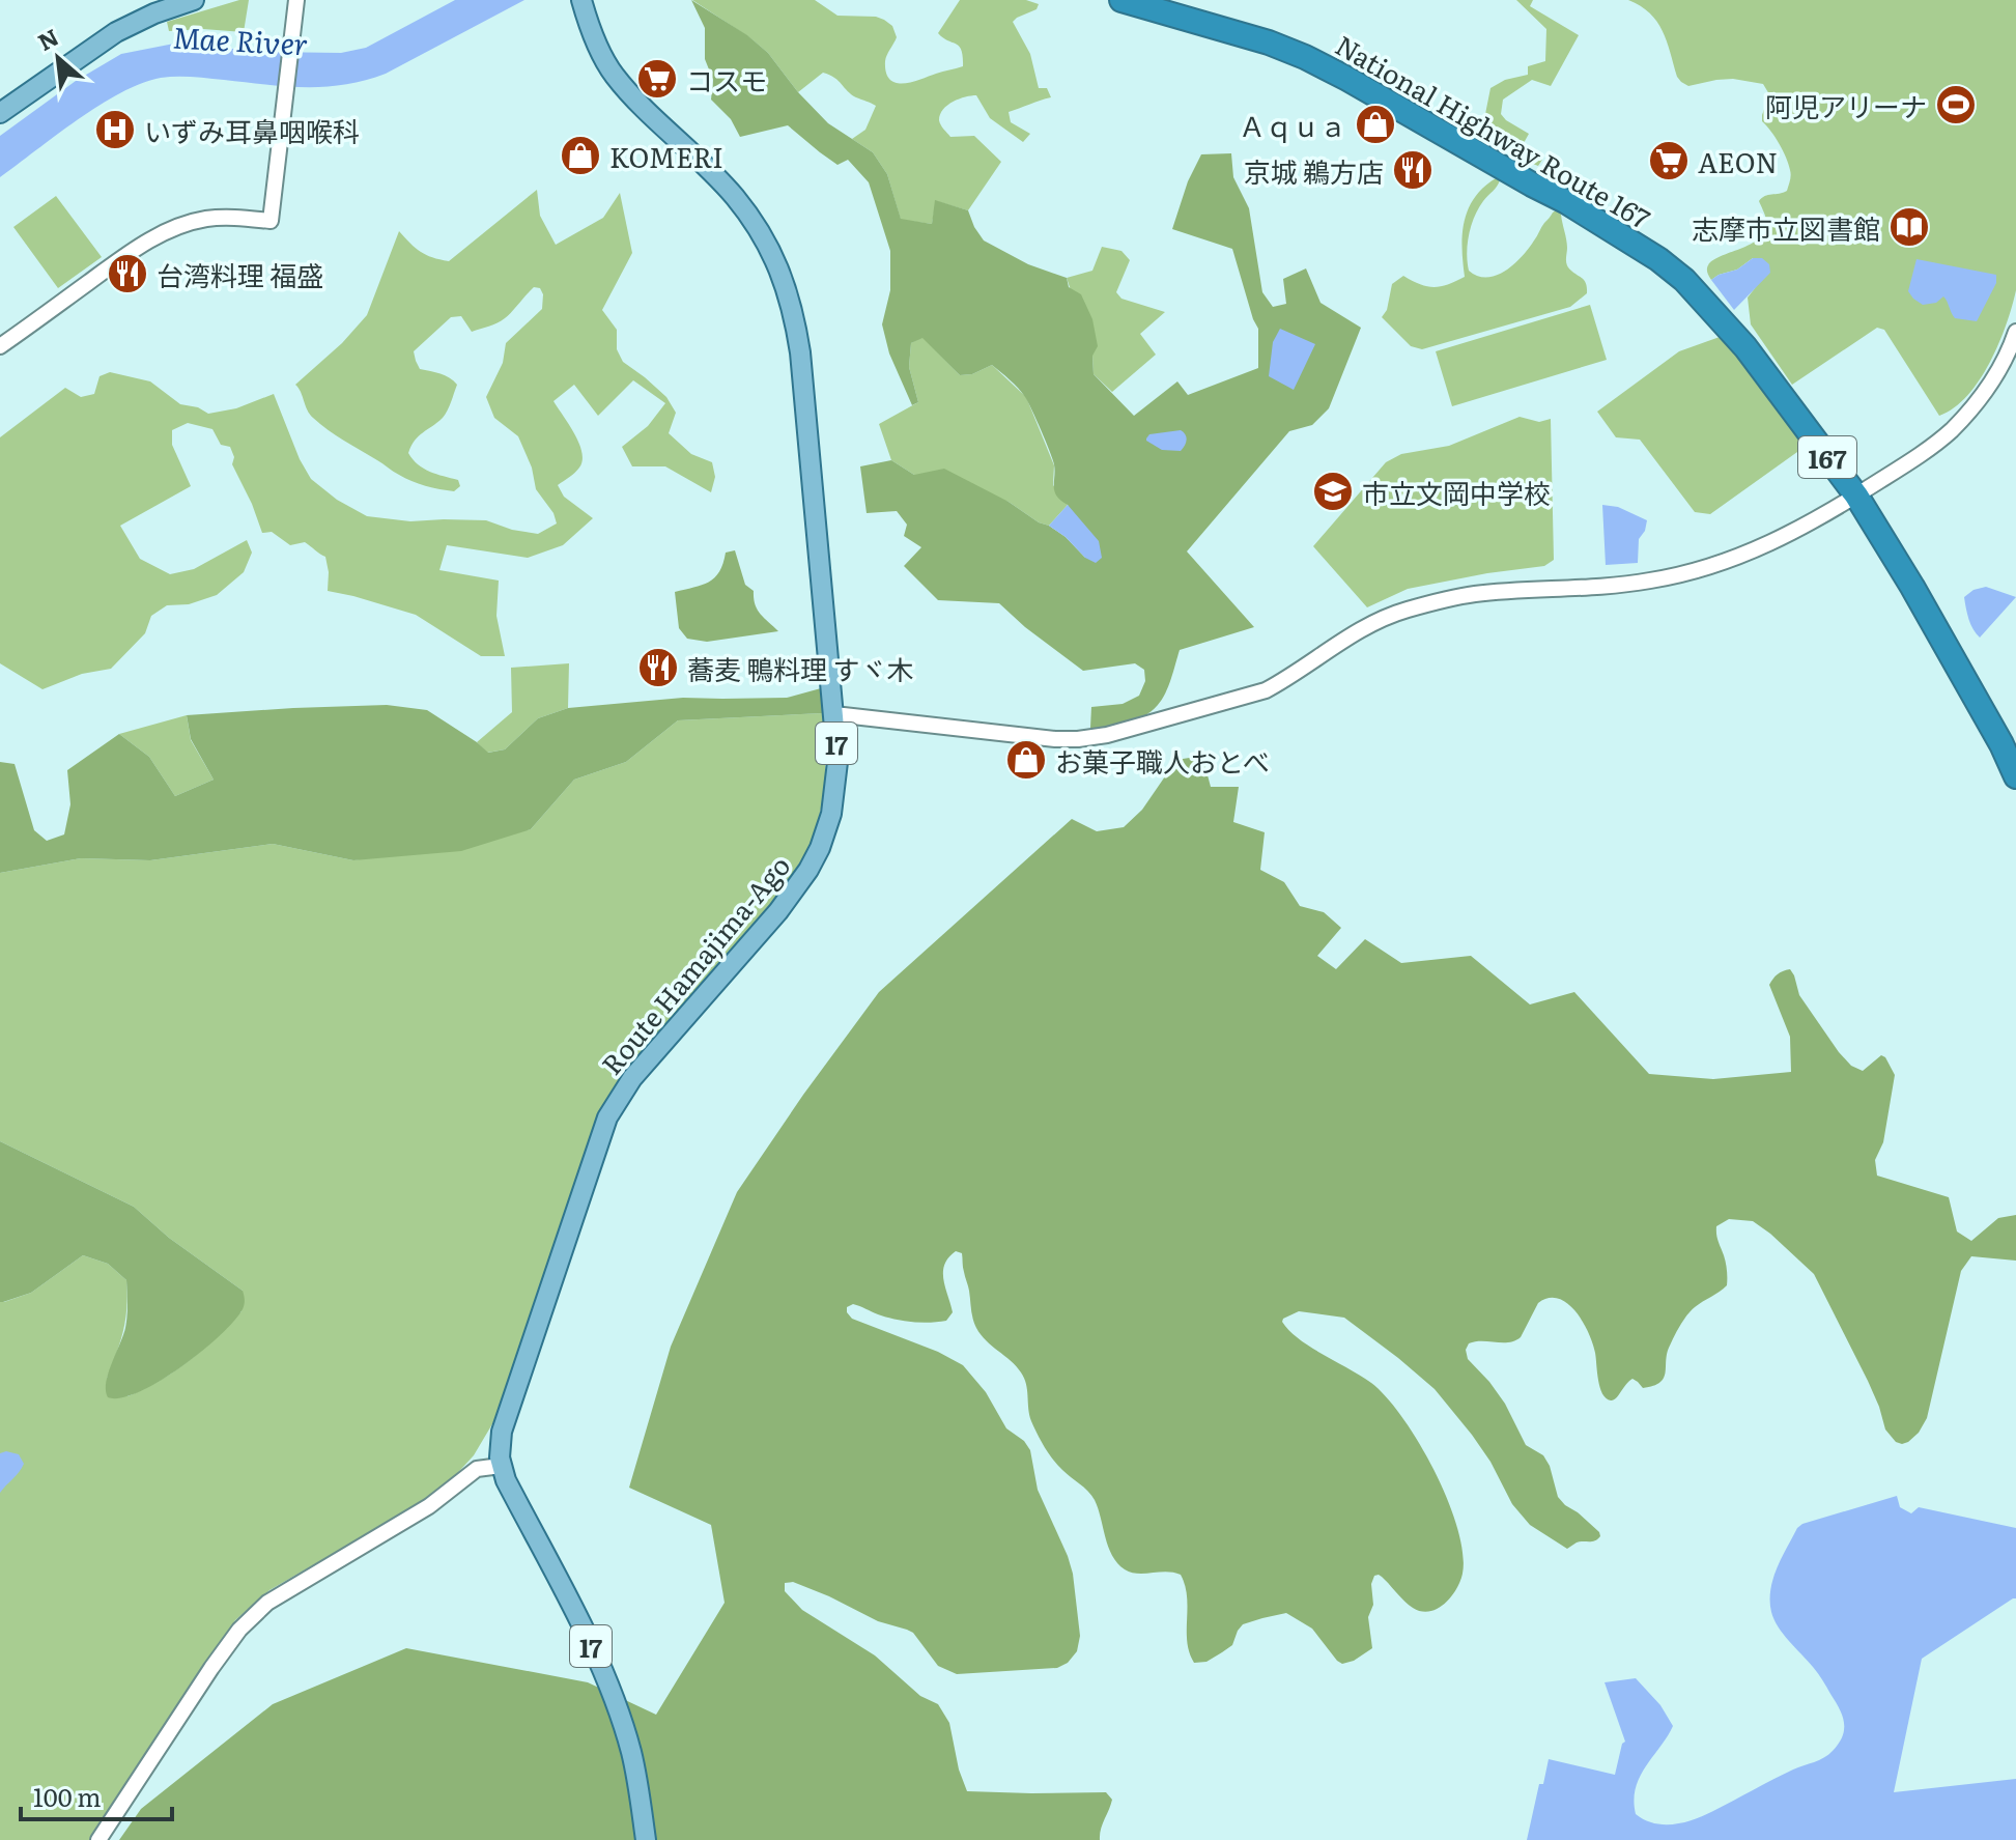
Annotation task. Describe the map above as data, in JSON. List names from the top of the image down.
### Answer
{
  "streets": {
    "highway": ["National Highway Route 167", "167"],
    "main road": ["17", "Route Hamajima-Ago"]
  },
  "water": ["Mae River"],
  "places": {
    "supermarket": ["コスモ", "AEON"],
    "sports": ["阿児アリーナ"],
    "shop": ["Ａｑｕａ", "KOMERI", "お菓子職人おとべ"],
    "hospital": ["いずみ耳鼻咽喉科"],
    "restaurant": ["京城 鵜方店", "台湾料理 福盛", "蕎麦 鴨料理 すヾ木"],
    "library": ["志摩市立図書館"],
    "school or university": ["市立文岡中学校"]
  },
  "scale_bar": "100 m",
  "north": "top left"
}
